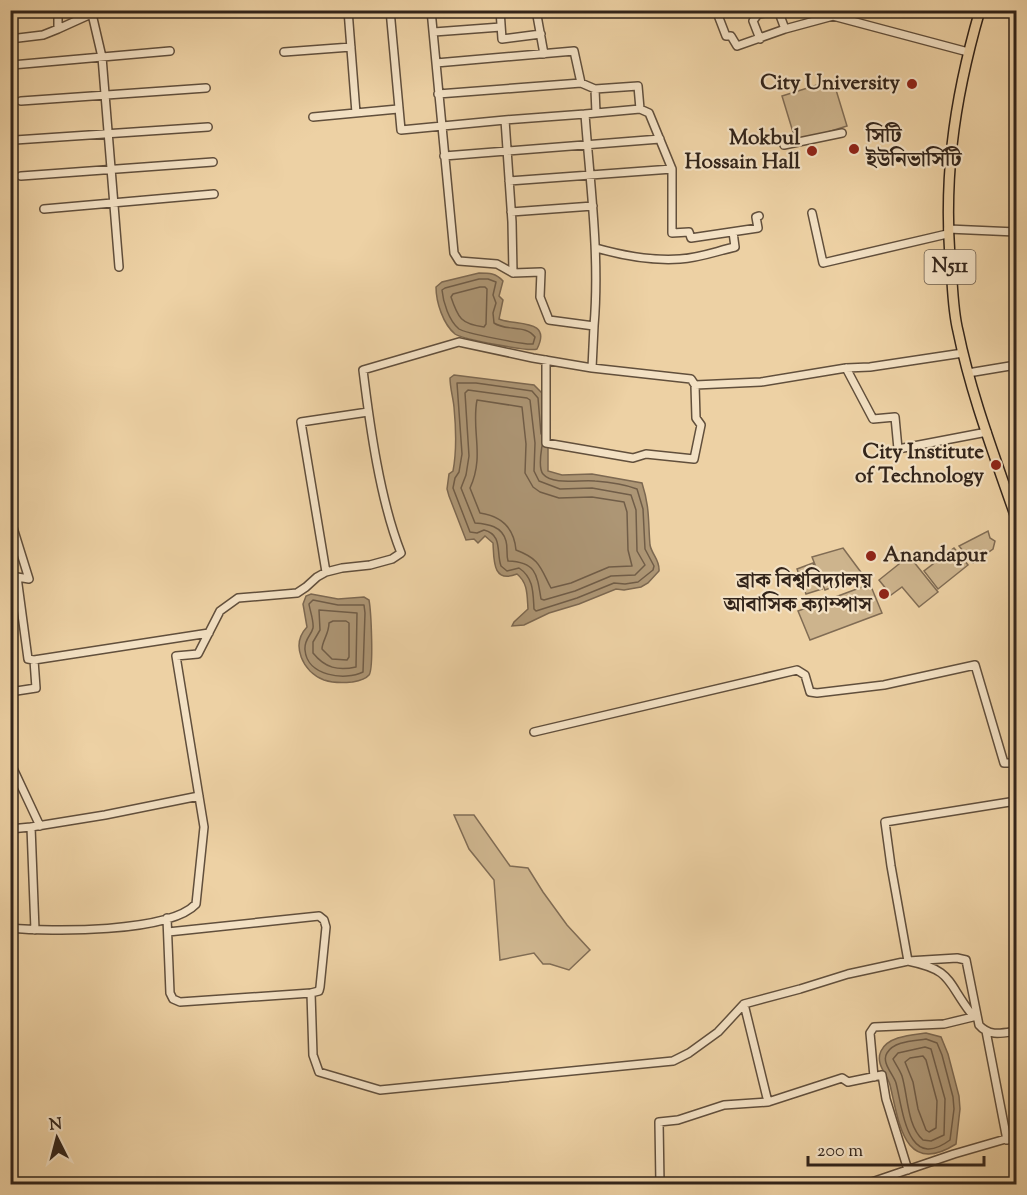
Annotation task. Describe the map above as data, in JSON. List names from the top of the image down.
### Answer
{
  "streets": {
    "highway": ["N511"]
  },
  "places": [
    "City University",
    "সিটি ইউনিভার্সিটি",
    "Mokbul Hossain Hall",
    "City Institute of Technology",
    "Anandapur",
    "ব্রাক বিশ্ববিদ্যালয় আবাসিক ক্যাম্পাস"
  ],
  "scale_bar": "200 m",
  "north": "top"
}
